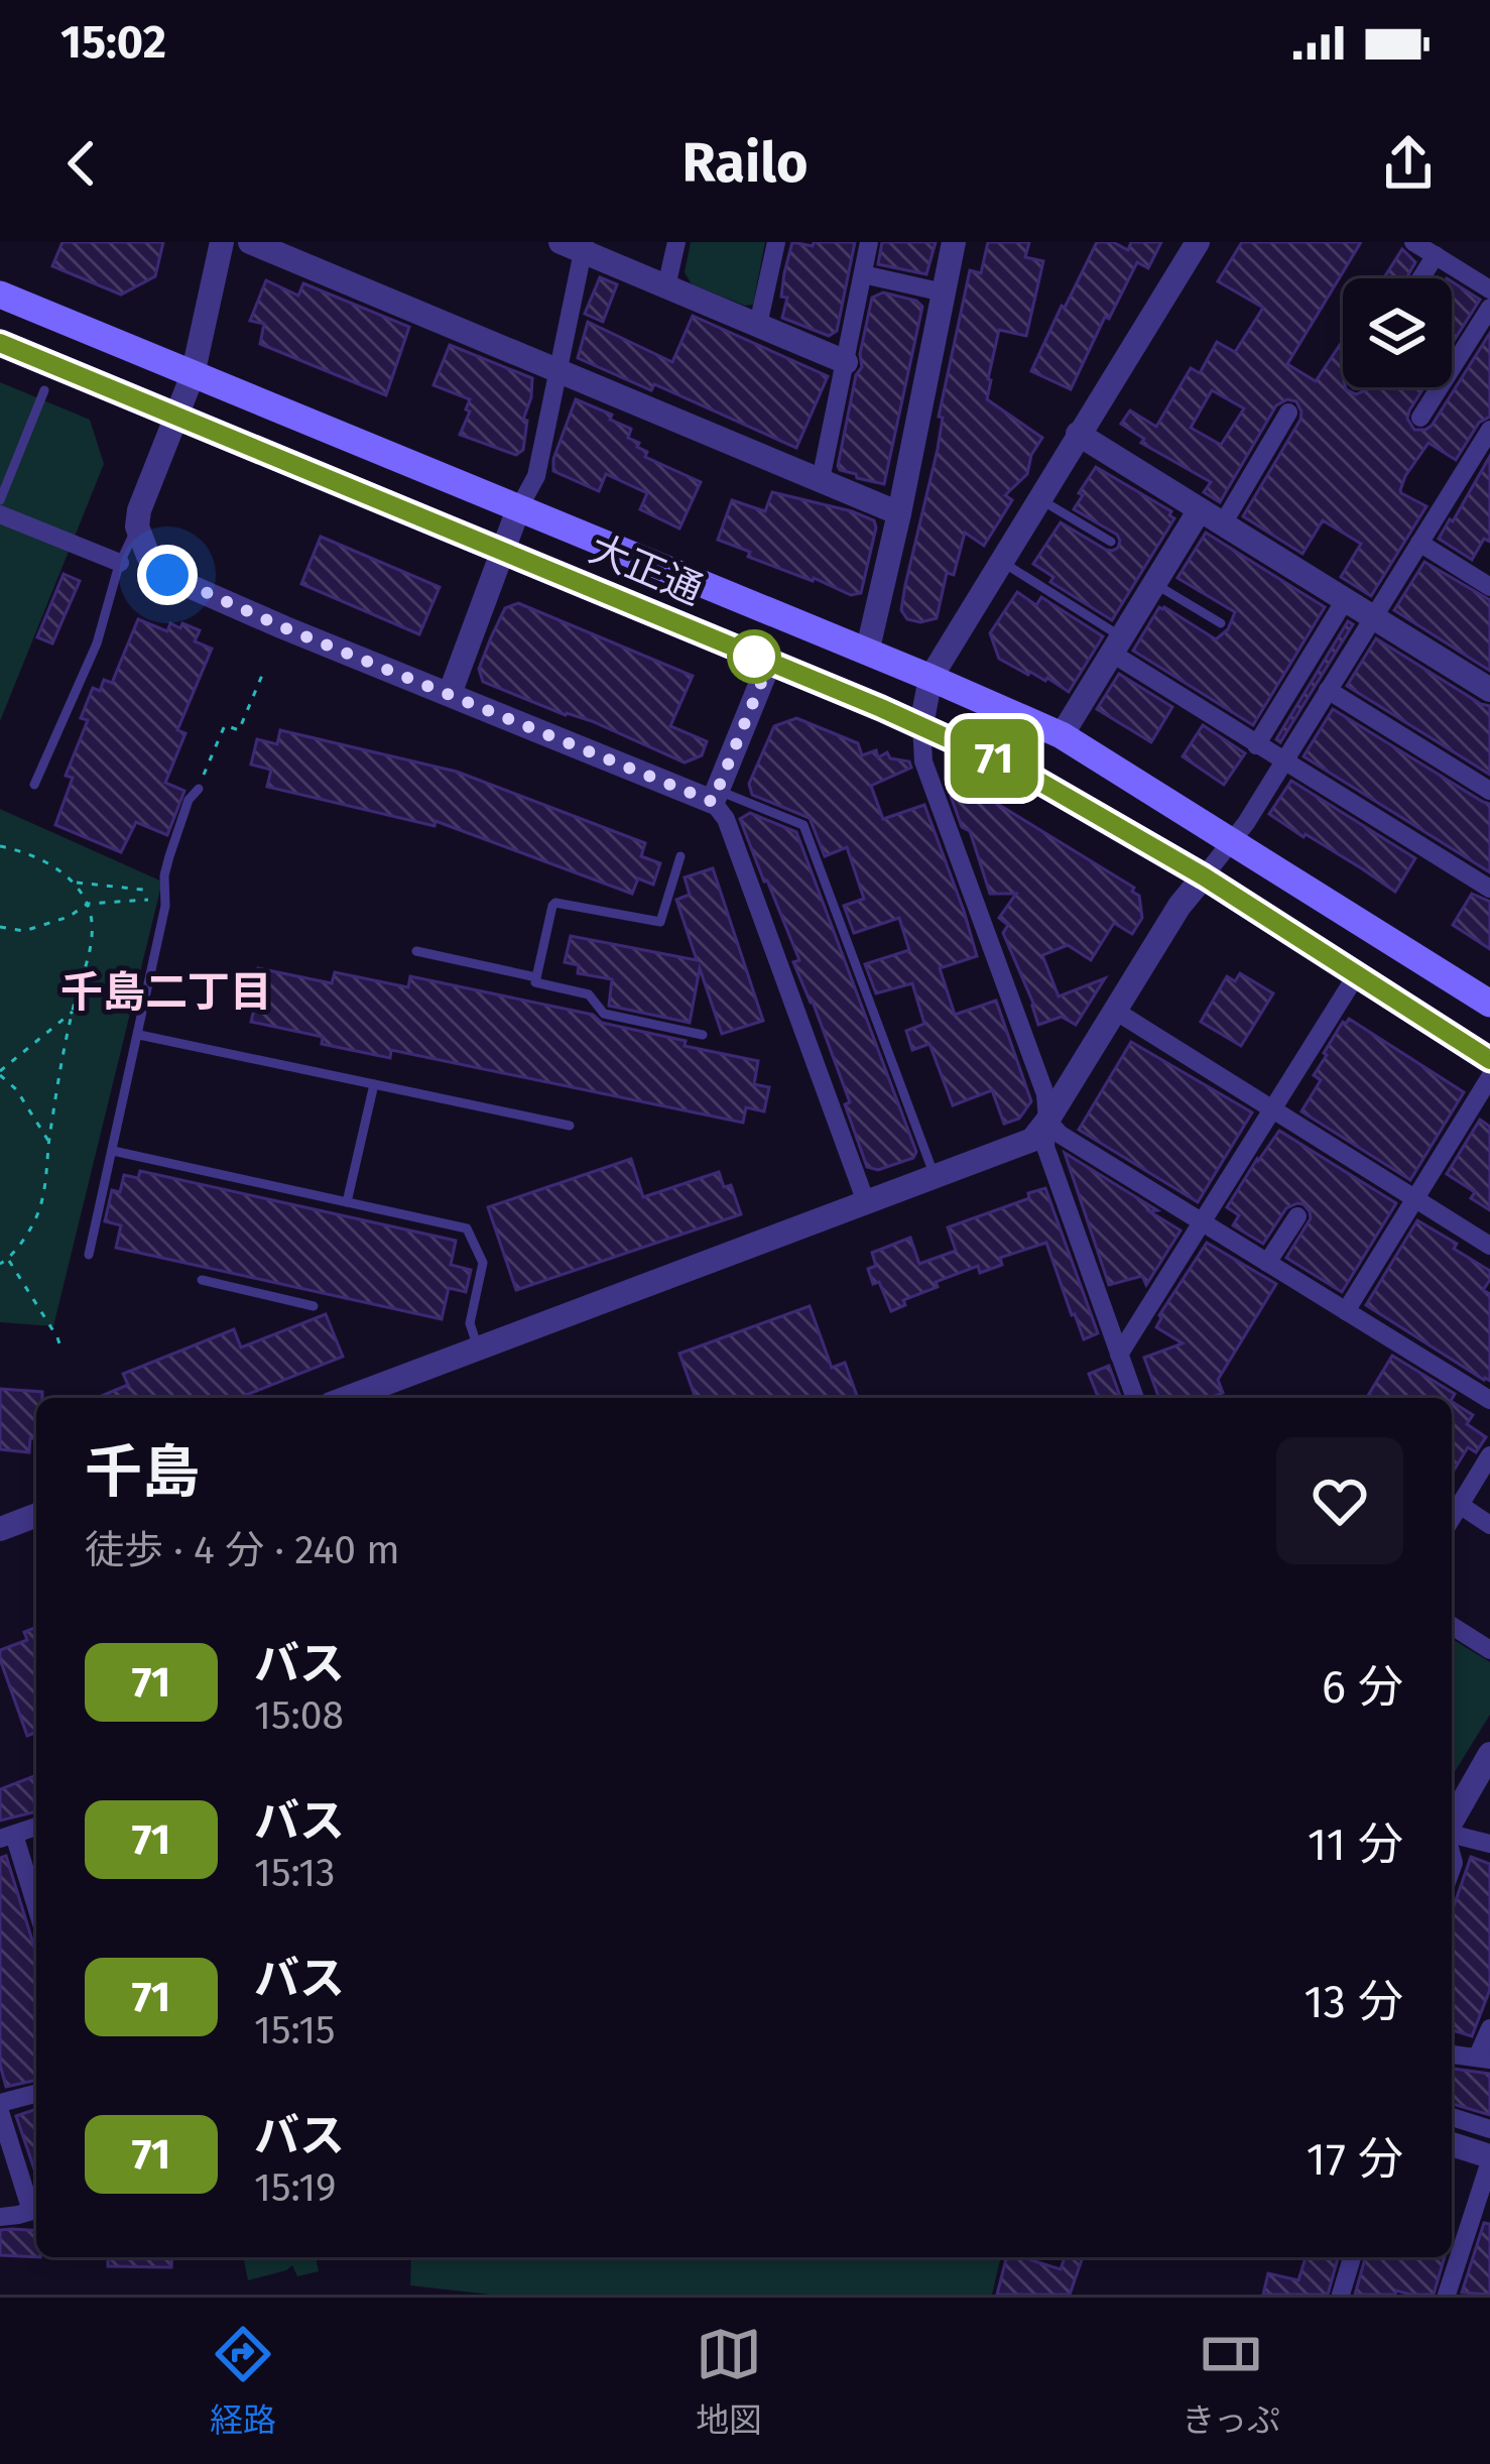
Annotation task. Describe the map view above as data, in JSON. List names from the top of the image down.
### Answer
{
  "streets": {
    "main road": ["大正通"]
  },
  "districts": ["千島二丁目"],
  "lines": ["bus line 71"],
  "page": {
    "status": "15:02",
    "header": "Railo",
    "on_map": "71",
    "heading": ["千島", "徒歩 · 4 分 · 240 m"],
    "list": [
      {
        "mark": "71",
        "name": "バス",
        "note": "15:08",
        "value": "6 分"
      },
      {
        "mark": "71",
        "name": "バス",
        "note": "15:13",
        "value": "11 分"
      },
      {
        "mark": "71",
        "name": "バス",
        "note": "15:15",
        "value": "13 分"
      },
      {
        "mark": "71",
        "name": "バス",
        "note": "15:19",
        "value": "17 分"
      }
    ],
    "tabs": ["経路", "地図", "きっぷ"]
  }
}
